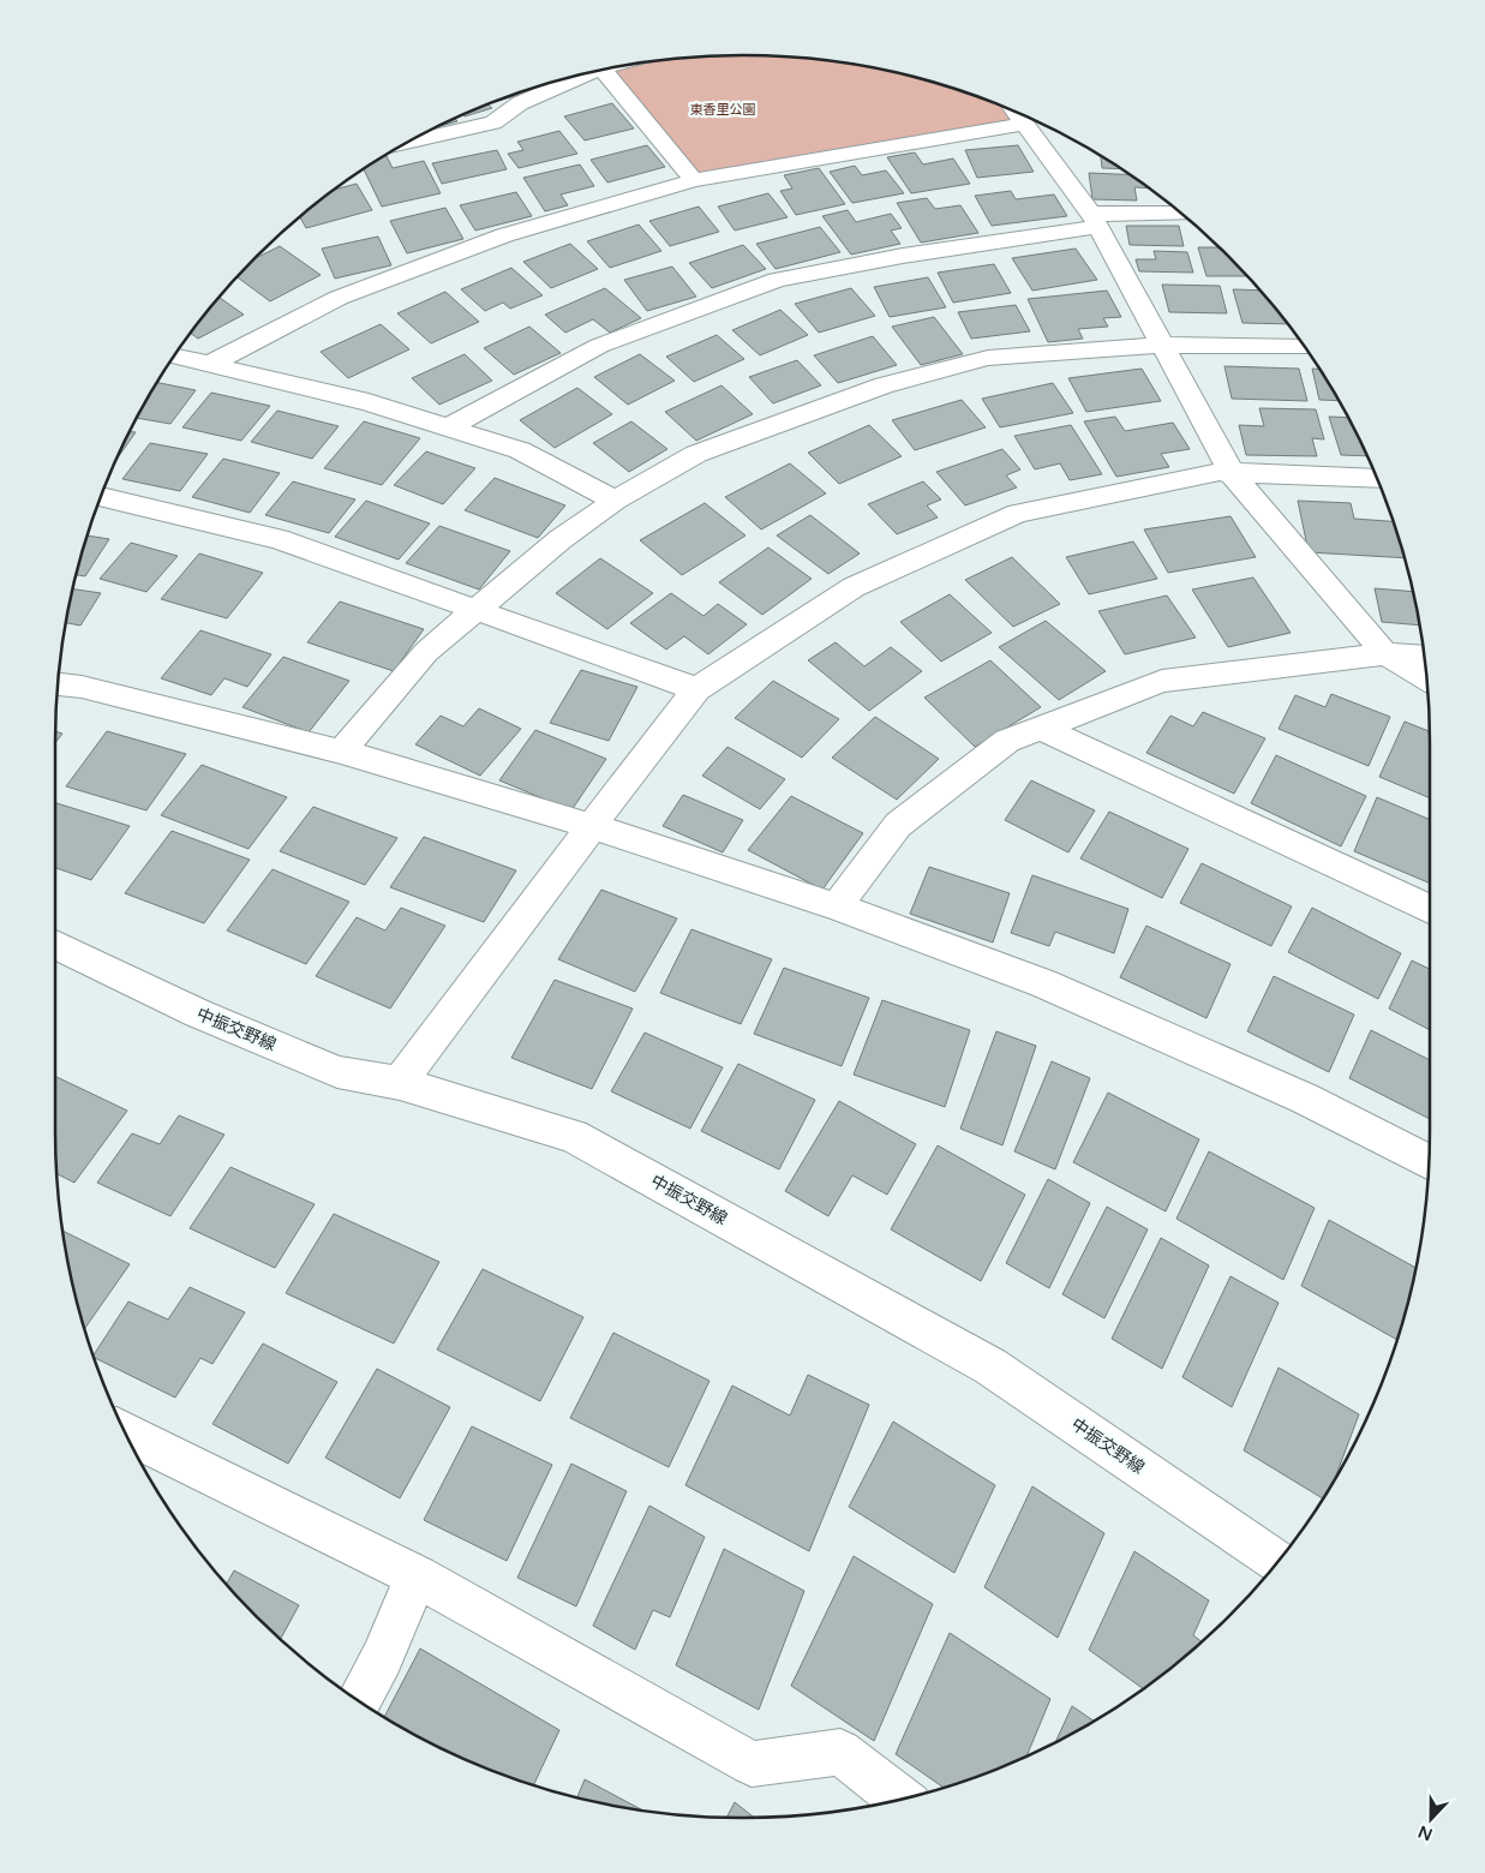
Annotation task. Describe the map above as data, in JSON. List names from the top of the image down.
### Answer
{
  "streets": {
    "street": ["中振交野線"]
  },
  "parks": ["東香里公園"],
  "north": "bottom"
}
